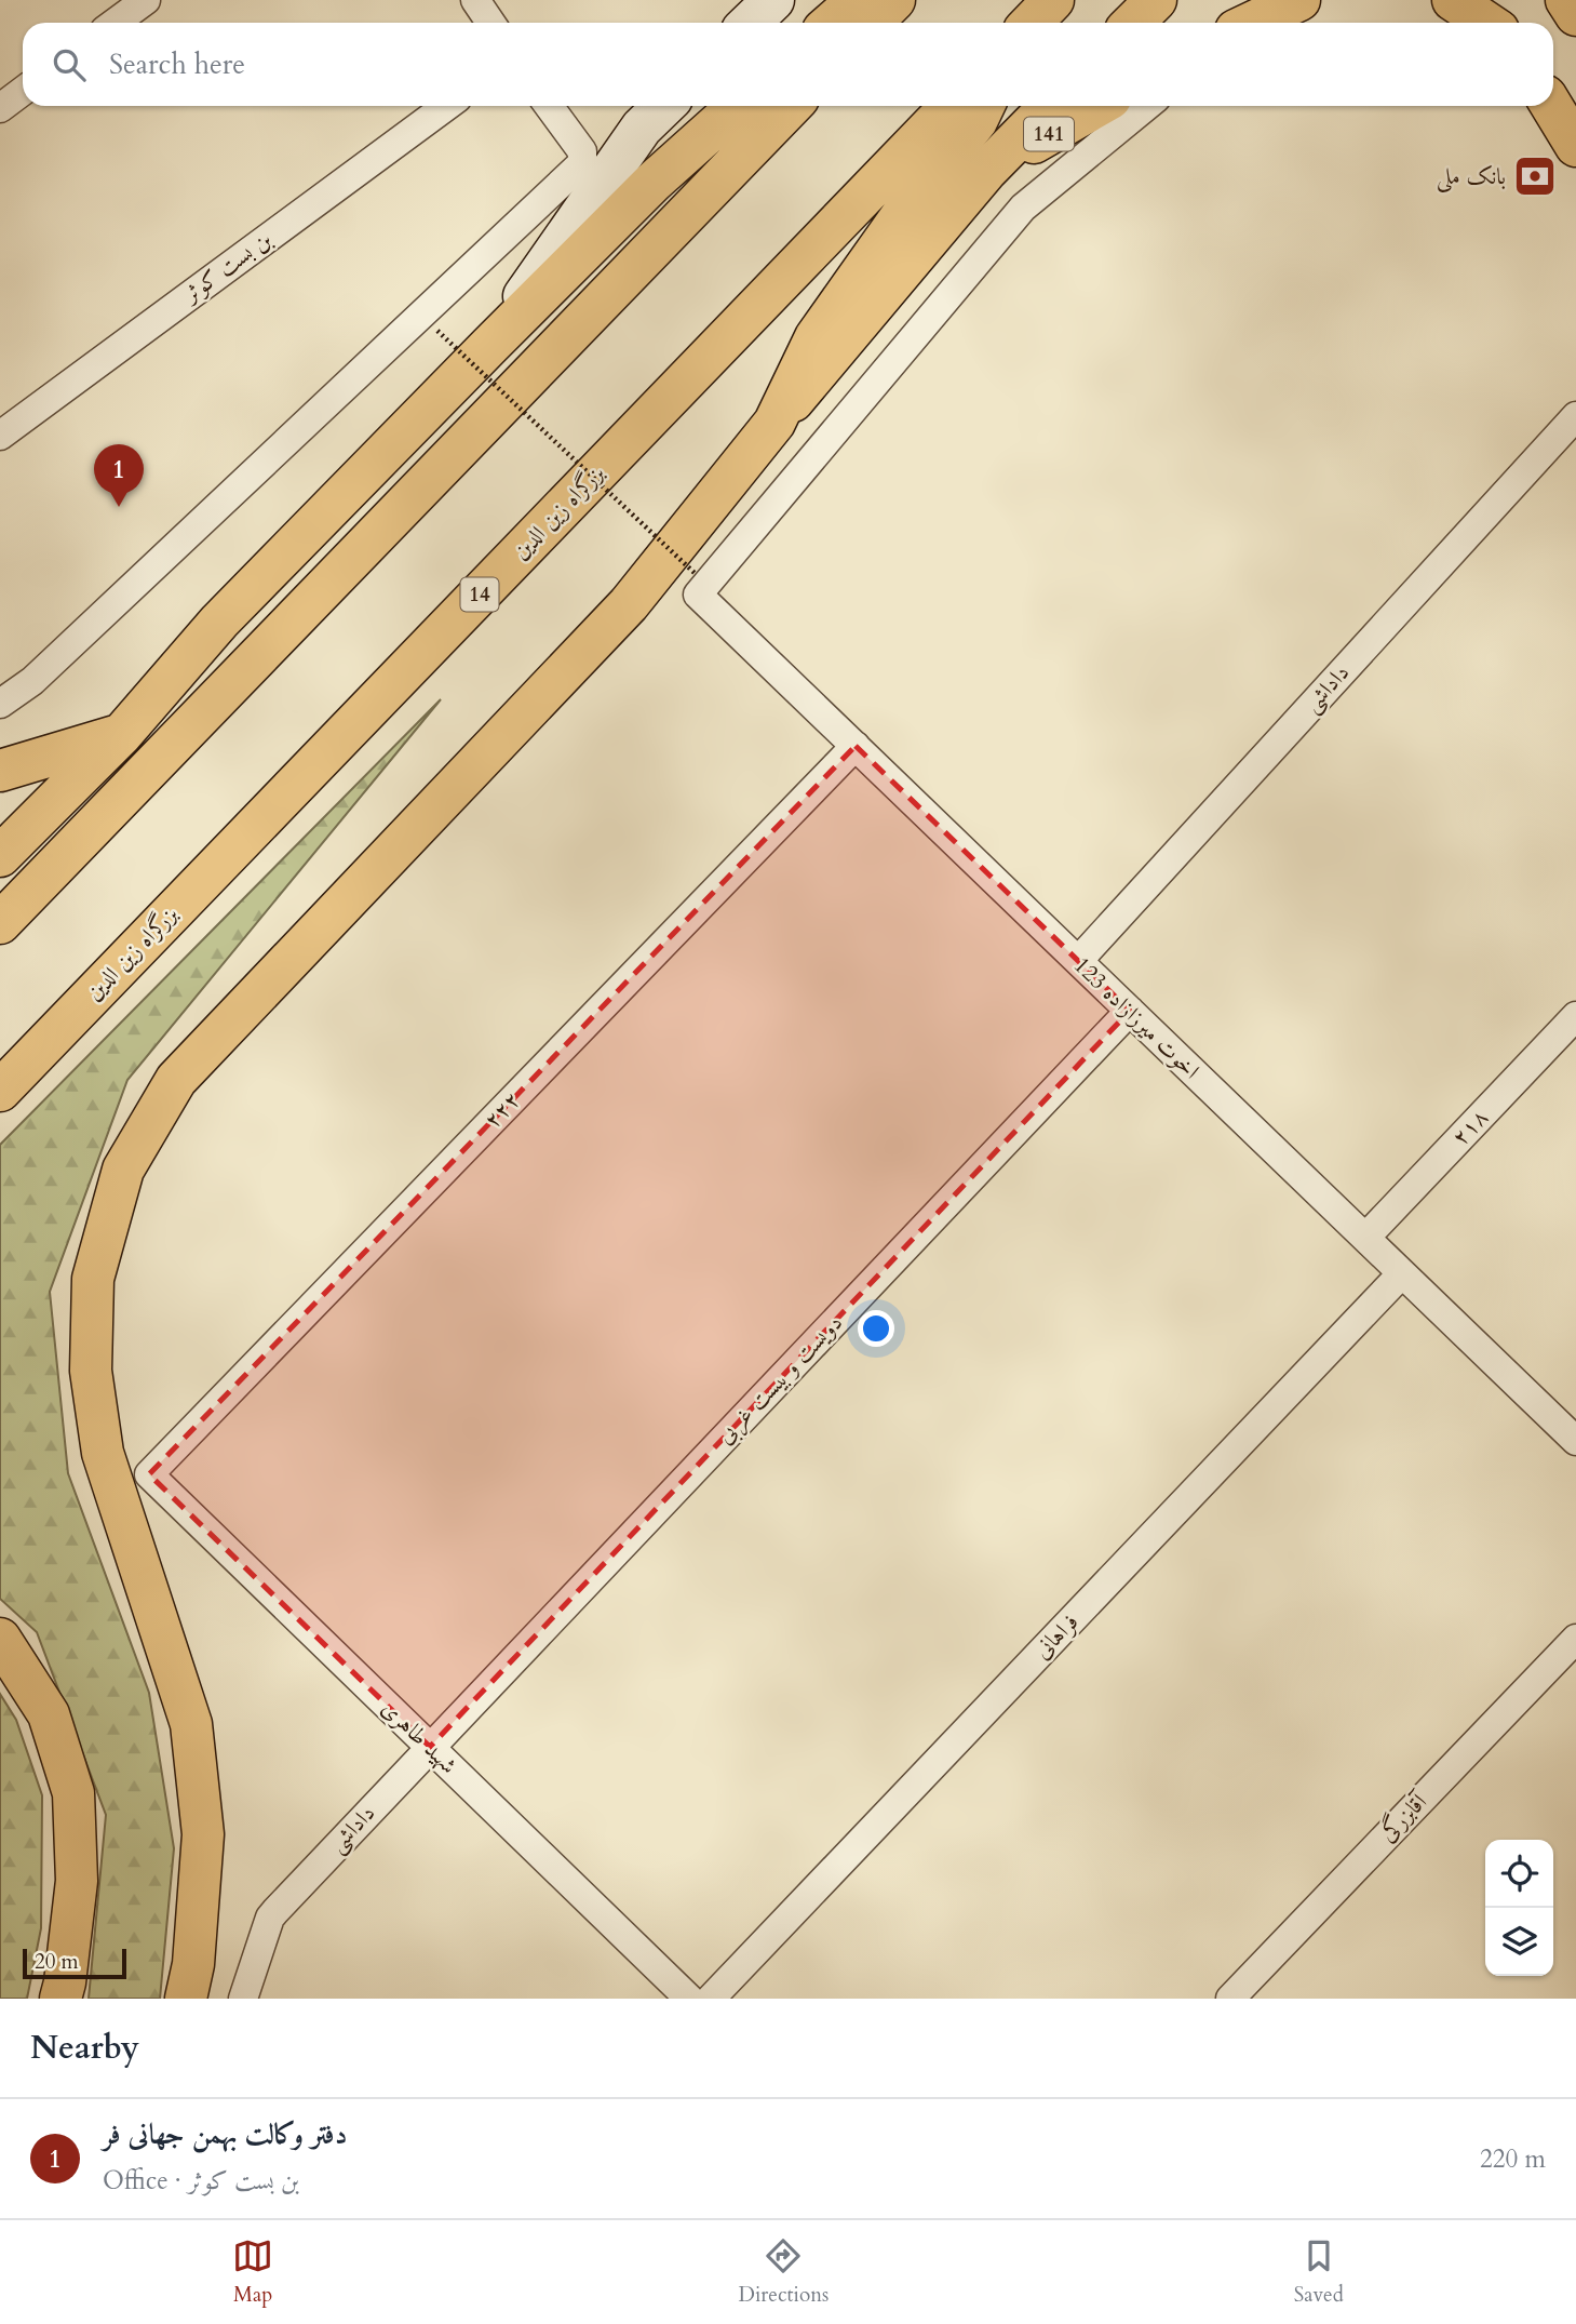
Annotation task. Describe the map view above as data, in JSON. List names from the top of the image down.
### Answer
{
  "streets": {
    "main road": ["141", "بزرگراه زین الدین", "14"],
    "street": [
      "بن بست کوثر",
      "داداشی",
      "اخوت میرزازاده 123",
      "۲۲۲",
      "۲۱۸",
      "دویست و بیست غربی",
      "فراهانی",
      "شهید طاهری",
      "آقابزرگی"
    ]
  },
  "crossings": [
    ["داداشی", "اخوت میرزازاده 123"],
    ["داداشی", "دویست و بیست غربی"],
    ["داداشی", "شهید طاهری"],
    ["اخوت میرزازاده 123", "۲۲۲"],
    ["اخوت میرزازاده 123", "۲۱۸"],
    ["اخوت میرزازاده 123", "دویست و بیست غربی"],
    ["اخوت میرزازاده 123", "فراهانی"],
    ["۲۲۲", "شهید طاهری"],
    ["دویست و بیست غربی", "شهید طاهری"]
  ],
  "places": {
    "bank": ["بانک ملی"]
  },
  "scale_bar": "20 m",
  "page": {
    "search": "Search here",
    "pins": "1",
    "scale": "20 m",
    "heading": "Nearby",
    "list": [
      {
        "mark": "1",
        "name": "دفتر وکالت بهمن جهانی فر",
        "note": "Office · بن بست کوثر",
        "value": "220 m"
      }
    ],
    "nav": ["Map", "Directions", "Saved"]
  }
}
